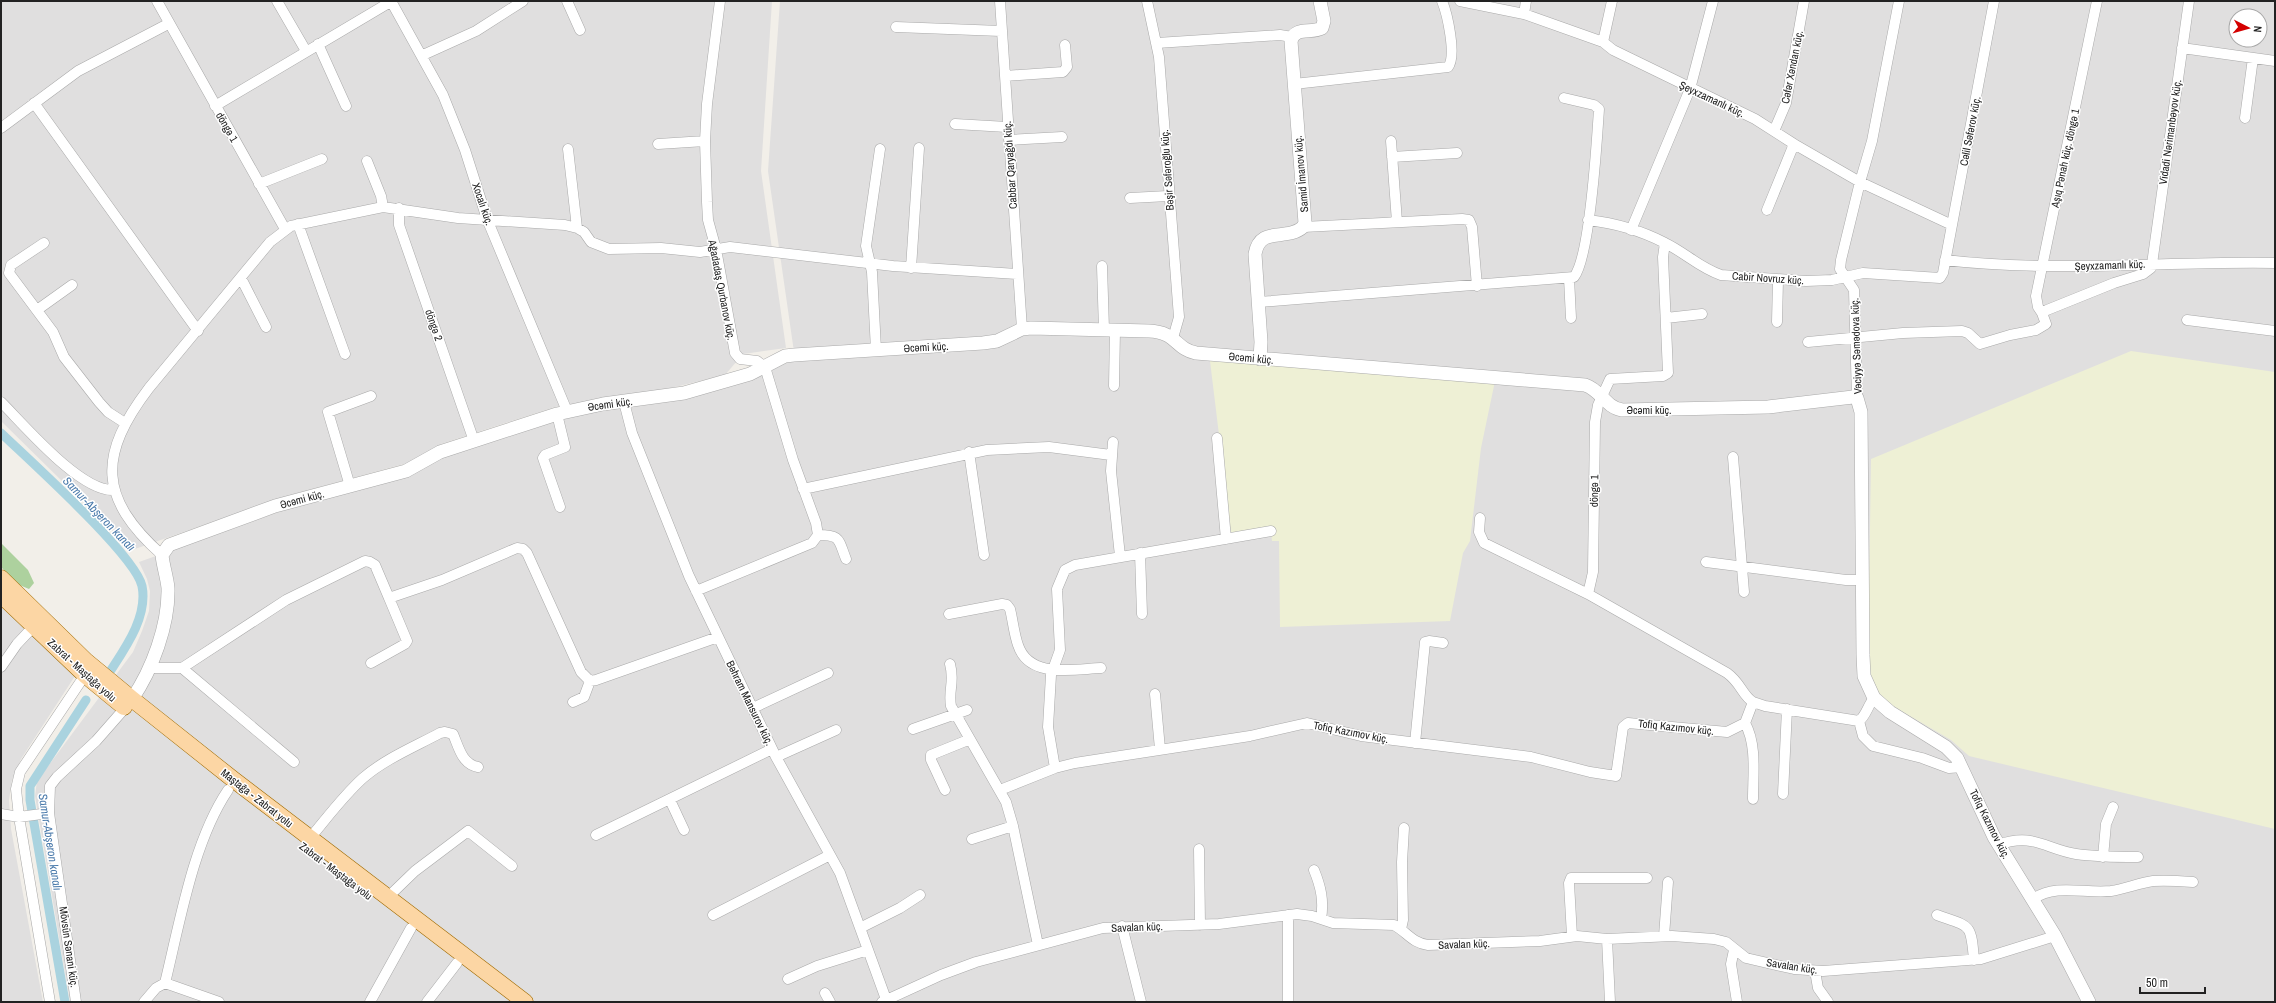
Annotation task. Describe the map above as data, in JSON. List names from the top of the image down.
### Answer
{
  "streets": {
    "main road": ["Zabrat - Maştağa yolu", "Maştağa - Zabrat yolu"],
    "street": [
      "Cəfər Xəndan küç.",
      "Şeyxzamanlı küç.",
      "döngə 1",
      "Cəlil Səfərov küç.",
      "Vidadi Nərimanbəyov küç.",
      "Aşıq Pənah küç. döngə 1",
      "Cabbar Qaryağdı küç.",
      "Bəşir Səfəroğlu küç.",
      "Samid İmanov küç.",
      "Xocalı küç.",
      "Cabir Novruz küç.",
      "Ağadadaş Qurbanov küç.",
      "döngə 2",
      "Vəciyyə Səmədova küç.",
      "Əcəmi küç.",
      "Bəhram Mansurov küç.",
      "Tofiq Kazımov küç.",
      "Savalan küç.",
      "Mövsün Sənani küç."
    ]
  },
  "crossings": [
    ["Cəfər Xəndan küç.", "Şeyxzamanlı küç."],
    ["Şeyxzamanlı küç.", "Cəlil Səfərov küç."],
    ["Şeyxzamanlı küç.", "Vidadi Nərimanbəyov küç."],
    ["Şeyxzamanlı küç.", "Aşıq Pənah küç. döngə 1"],
    ["Şeyxzamanlı küç.", "Cabir Novruz küç."],
    ["Şeyxzamanlı küç.", "Vəciyyə Səmədova küç."],
    ["döngə 1", "Cabir Novruz küç."],
    ["döngə 1", "Əcəmi küç."],
    ["Cəlil Səfərov küç.", "Cabir Novruz küç."],
    ["Cabbar Qaryağdı küç.", "Əcəmi küç."],
    ["Bəşir Səfəroğlu küç.", "Əcəmi küç."],
    ["Samid İmanov küç.", "Əcəmi küç."],
    ["Xocalı küç.", "Əcəmi küç."],
    ["Cabir Novruz küç.", "Vəciyyə Səmədova küç."],
    ["Ağadadaş Qurbanov küç.", "Əcəmi küç."],
    ["döngə 2", "Əcəmi küç."],
    ["Vəciyyə Səmədova küç.", "Əcəmi küç."],
    ["Vəciyyə Səmədova küç.", "Tofiq Kazımov küç."],
    ["Əcəmi küç.", "Bəhram Mansurov küç."],
    ["Zabrat - Maştağa yolu", "Maştağa - Zabrat yolu"],
    ["Zabrat - Maştağa yolu", "Mövsün Sənani küç."],
    ["Bəhram Mansurov küç.", "Savalan küç."],
    ["Tofiq Kazımov küç.", "Savalan küç."],
    ["Maştağa - Zabrat yolu", "Mövsün Sənani küç."]
  ],
  "water": ["Samur-Abşeron kanalı"],
  "scale_bar": "50 m",
  "north": "right"
}
